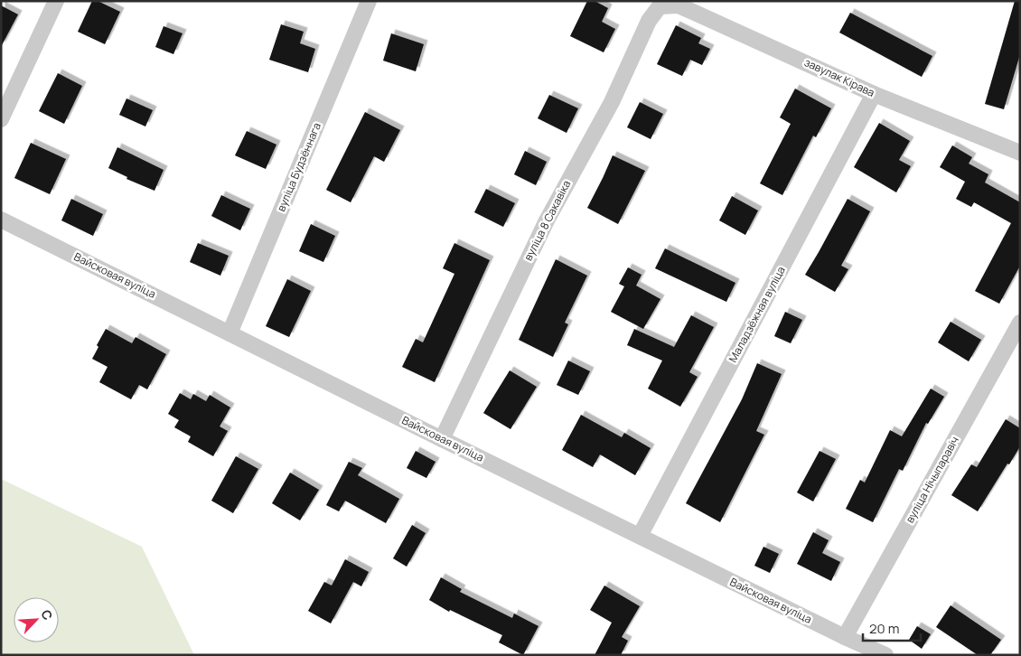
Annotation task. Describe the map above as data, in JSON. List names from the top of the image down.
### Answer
{
  "streets": {
    "street": [
      "завулак Кірава",
      "вуліца Будзённага",
      "вуліца 8 Сакавіка",
      "Вайсковая вуліца",
      "Маладзёжная вуліца",
      "вуліца Нічыпаравіч"
    ]
  },
  "crossings": [
    ["завулак Кірава", "вуліца 8 Сакавіка"],
    ["завулак Кірава", "Маладзёжная вуліца"],
    ["вуліца Будзённага", "Вайсковая вуліца"],
    ["вуліца 8 Сакавіка", "Вайсковая вуліца"],
    ["Вайсковая вуліца", "Маладзёжная вуліца"],
    ["Вайсковая вуліца", "вуліца Нічыпаравіч"]
  ],
  "scale_bar": "20 m",
  "north": "top right"
}
